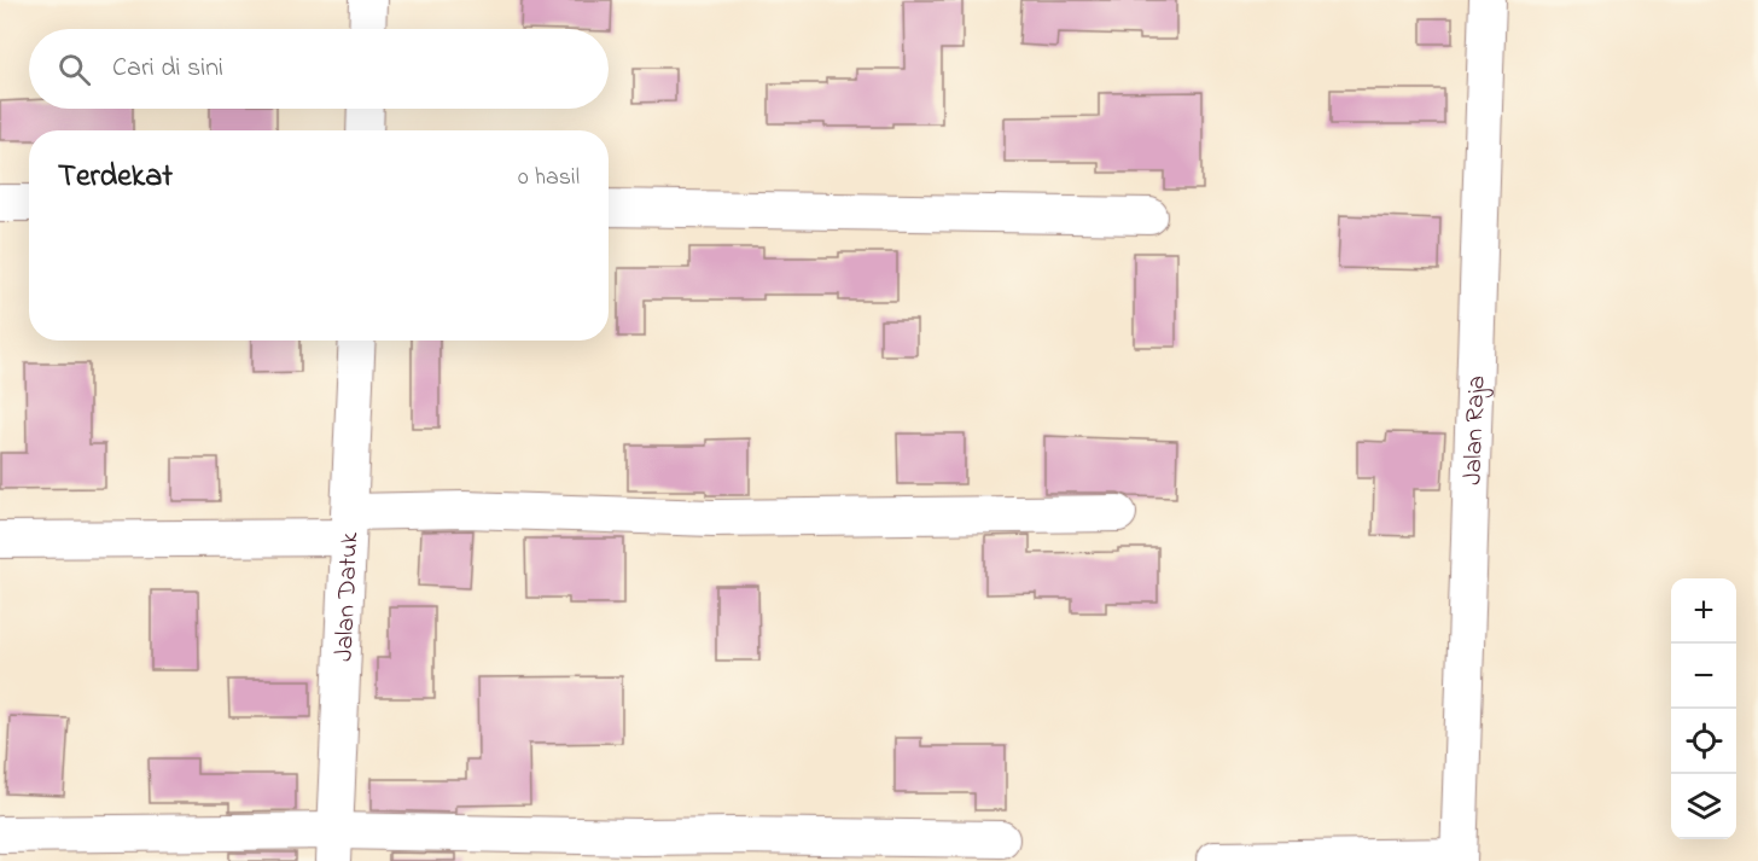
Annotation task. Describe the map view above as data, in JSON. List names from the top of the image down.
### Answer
{
  "streets": {
    "street": ["Jalan Raja", "Jalan Datuk"]
  },
  "page": {
    "search": "Cari di sini",
    "heading": ["Terdekat", "0 hasil"],
    "map_buttons": ["+", "−"]
  }
}
